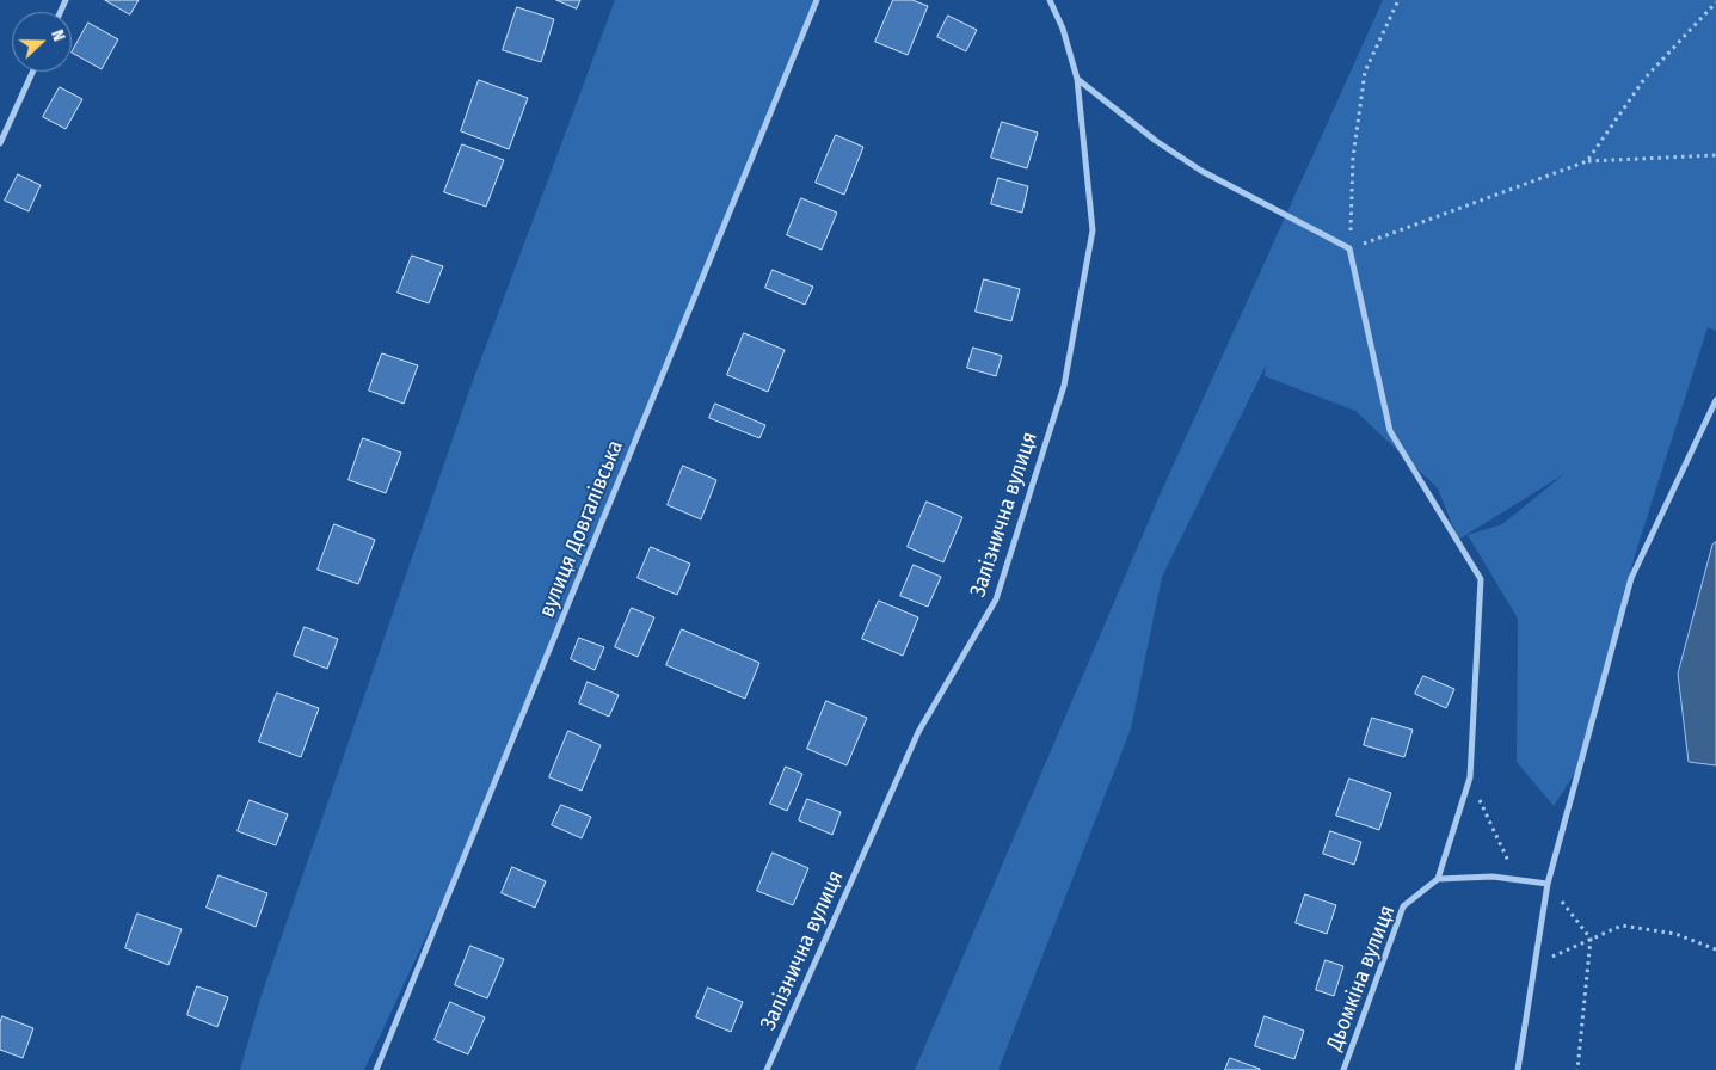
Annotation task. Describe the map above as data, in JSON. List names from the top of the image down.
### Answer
{
  "streets": {
    "street": ["Залізнична вулиця", "вулиця Довгалівська", "Дьомкіна вулиця"]
  },
  "north": "right"
}
